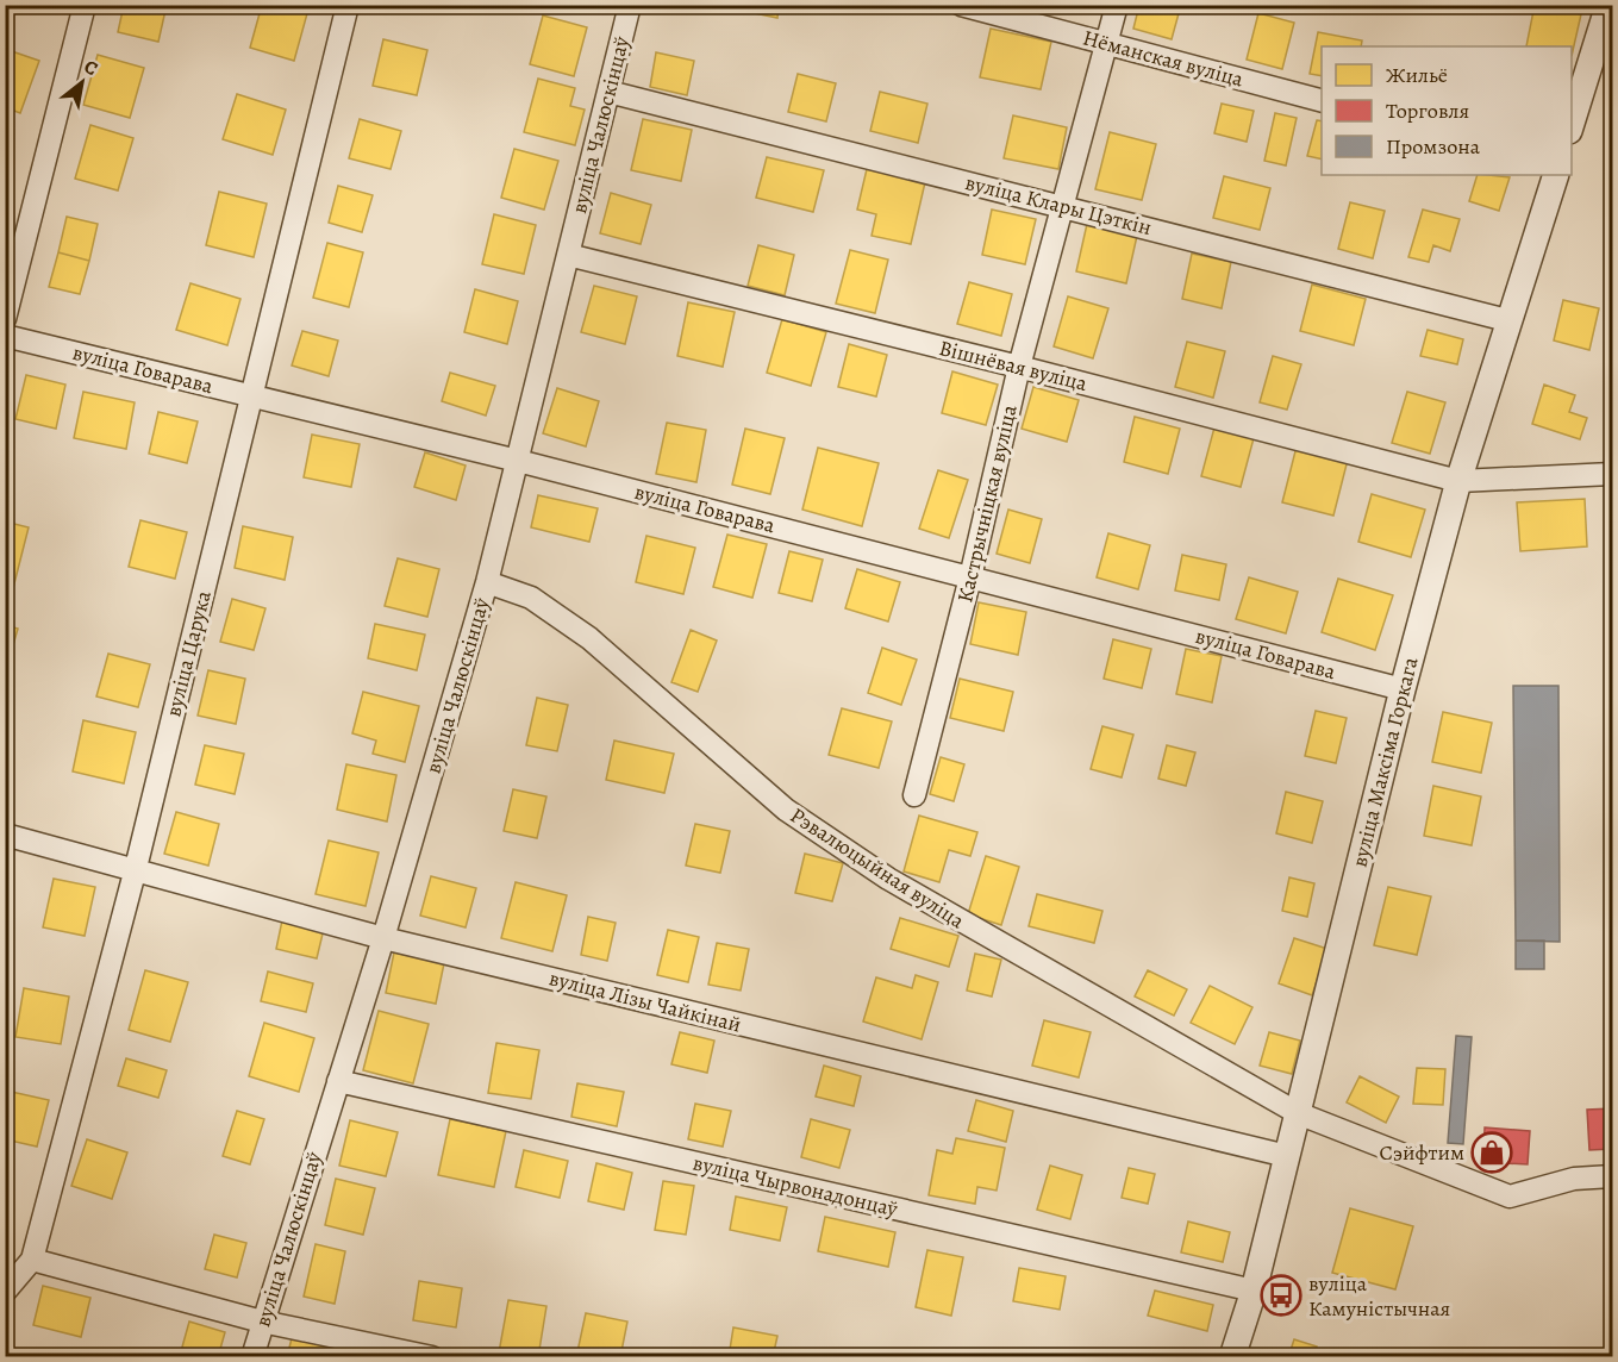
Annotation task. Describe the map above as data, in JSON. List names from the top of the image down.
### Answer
{
  "streets": {
    "street": [
      "Нёманская вуліца",
      "вуліца Чалюскінцаў",
      "вуліца Клары Цэткін",
      "Вішнёвая вуліца",
      "вуліца Говарава",
      "Кастрычніцкая вуліца",
      "вуліца Царука",
      "вуліца Максіма Горкага",
      "Рэвалюцыйная вуліца",
      "вуліца Лізы Чайкінай",
      "вуліца Чырвонадонцаў"
    ]
  },
  "crossings": [
    ["Нёманская вуліца", "Кастрычніцкая вуліца"],
    ["вуліца Чалюскінцаў", "вуліца Клары Цэткін"],
    ["вуліца Чалюскінцаў", "Вішнёвая вуліца"],
    ["вуліца Чалюскінцаў", "вуліца Говарава"],
    ["вуліца Чалюскінцаў", "Рэвалюцыйная вуліца"],
    ["вуліца Чалюскінцаў", "вуліца Лізы Чайкінай"],
    ["вуліца Чалюскінцаў", "вуліца Чырвонадонцаў"],
    ["вуліца Клары Цэткін", "Кастрычніцкая вуліца"],
    ["вуліца Клары Цэткін", "вуліца Максіма Горкага"],
    ["Вішнёвая вуліца", "Кастрычніцкая вуліца"],
    ["Вішнёвая вуліца", "вуліца Максіма Горкага"],
    ["вуліца Говарава", "Кастрычніцкая вуліца"],
    ["вуліца Говарава", "вуліца Царука"],
    ["вуліца Говарава", "вуліца Максіма Горкага"],
    ["вуліца Царука", "вуліца Лізы Чайкінай"],
    ["вуліца Максіма Горкага", "Рэвалюцыйная вуліца"],
    ["вуліца Максіма Горкага", "вуліца Лізы Чайкінай"],
    ["вуліца Максіма Горкага", "вуліца Чырвонадонцаў"]
  ],
  "places": {
    "shop": ["Сэйфтим"],
    "bus stop": ["вуліца Камуністычная"]
  },
  "legend": ["Жильё", "Торговля", "Промзона"],
  "north": "top right"
}
